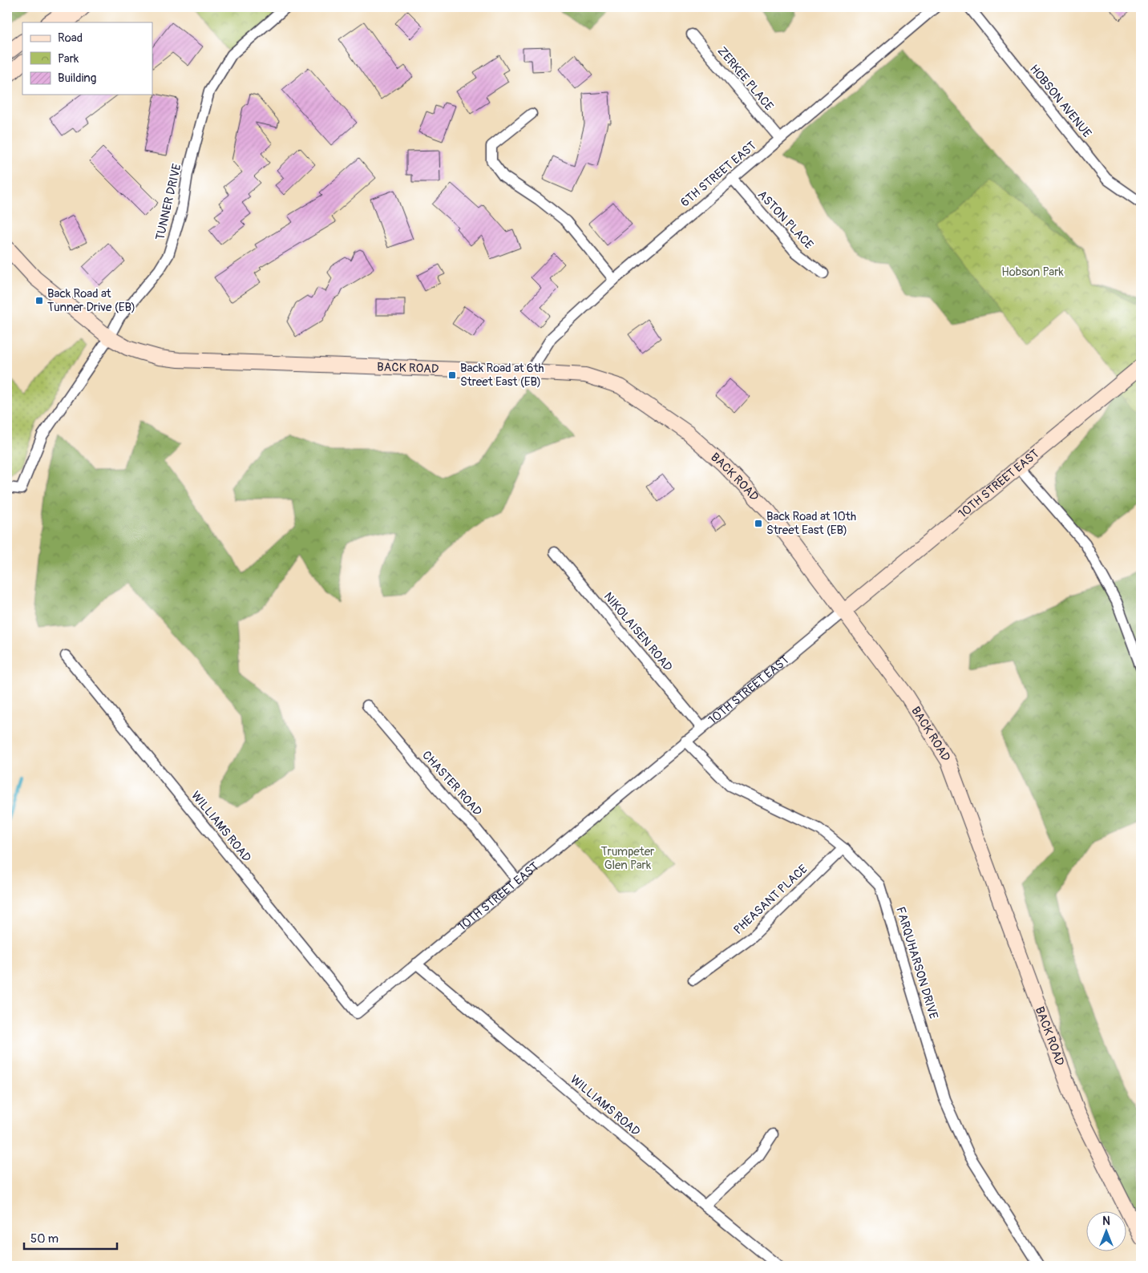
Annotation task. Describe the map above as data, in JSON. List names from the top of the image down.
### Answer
{
  "streets": {
    "street": [
      "ZERKEE PLACE",
      "HOBSON AVENUE",
      "6TH STREET EAST",
      "TUNNER DRIVE",
      "ASTON PLACE",
      "BACK ROAD",
      "10TH STREET EAST",
      "NIKOLAISEN ROAD",
      "CHASTER ROAD",
      "WILLIAMS ROAD",
      "PHEASANT PLACE",
      "FARQUHARSON DRIVE"
    ]
  },
  "crossings": [
    ["ZERKEE PLACE", "6TH STREET EAST"],
    ["6TH STREET EAST", "ASTON PLACE"],
    ["6TH STREET EAST", "BACK ROAD"],
    ["TUNNER DRIVE", "BACK ROAD"],
    ["BACK ROAD", "10TH STREET EAST"],
    ["10TH STREET EAST", "NIKOLAISEN ROAD"],
    ["10TH STREET EAST", "CHASTER ROAD"],
    ["10TH STREET EAST", "WILLIAMS ROAD"],
    ["10TH STREET EAST", "FARQUHARSON DRIVE"],
    ["PHEASANT PLACE", "FARQUHARSON DRIVE"]
  ],
  "parks": ["Hobson Park", "Trumpeter Glen Park"],
  "places": {
    "transit": ["Back Road at Tunner Drive (EB)", "Back Road at 6th Street East (EB)", "Back Road at 10th Street East (EB)"]
  },
  "legend": ["Road", "Park", "Building"],
  "scale_bar": "50 m",
  "north": "top"
}
